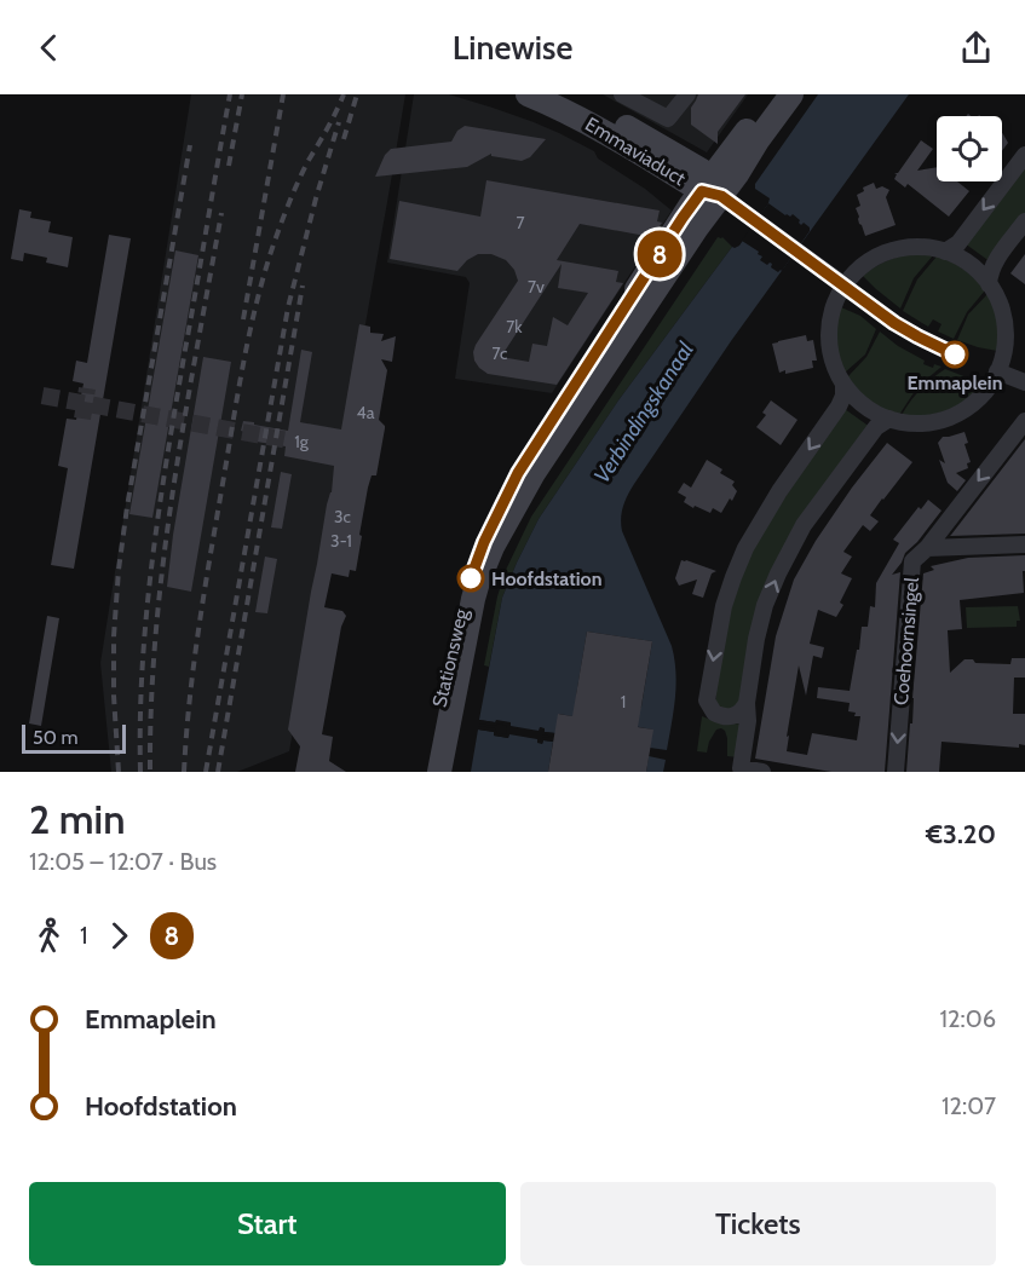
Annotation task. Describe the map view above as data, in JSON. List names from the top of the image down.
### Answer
{
  "streets": {
    "main road": ["Emmaviaduct", "Stationsweg"],
    "street": ["Coehoornsingel"]
  },
  "crossings": [
    ["Emmaviaduct", "Stationsweg"]
  ],
  "water": ["Verbindingskanaal"],
  "places": ["Emmaplein", "Hoofdstation"],
  "lines": ["bus line 8"],
  "house_numbers": [
    "7",
    "7v",
    "7k",
    "7c",
    "4a",
    "1g",
    "3c",
    "3-1",
    "1"
  ],
  "scale_bar": "50 m",
  "page": {
    "header": "Linewise",
    "on_map": "8",
    "scale": "50 m",
    "heading": ["2 min", "12:05 – 12:07 · Bus", "€3.20"],
    "legs": ["1", "8"],
    "list": [
      {
        "name": "Emmaplein",
        "value": "12:06"
      },
      {
        "name": "Hoofdstation",
        "value": "12:07"
      }
    ],
    "buttons": ["Start", "Tickets"]
  }
}
